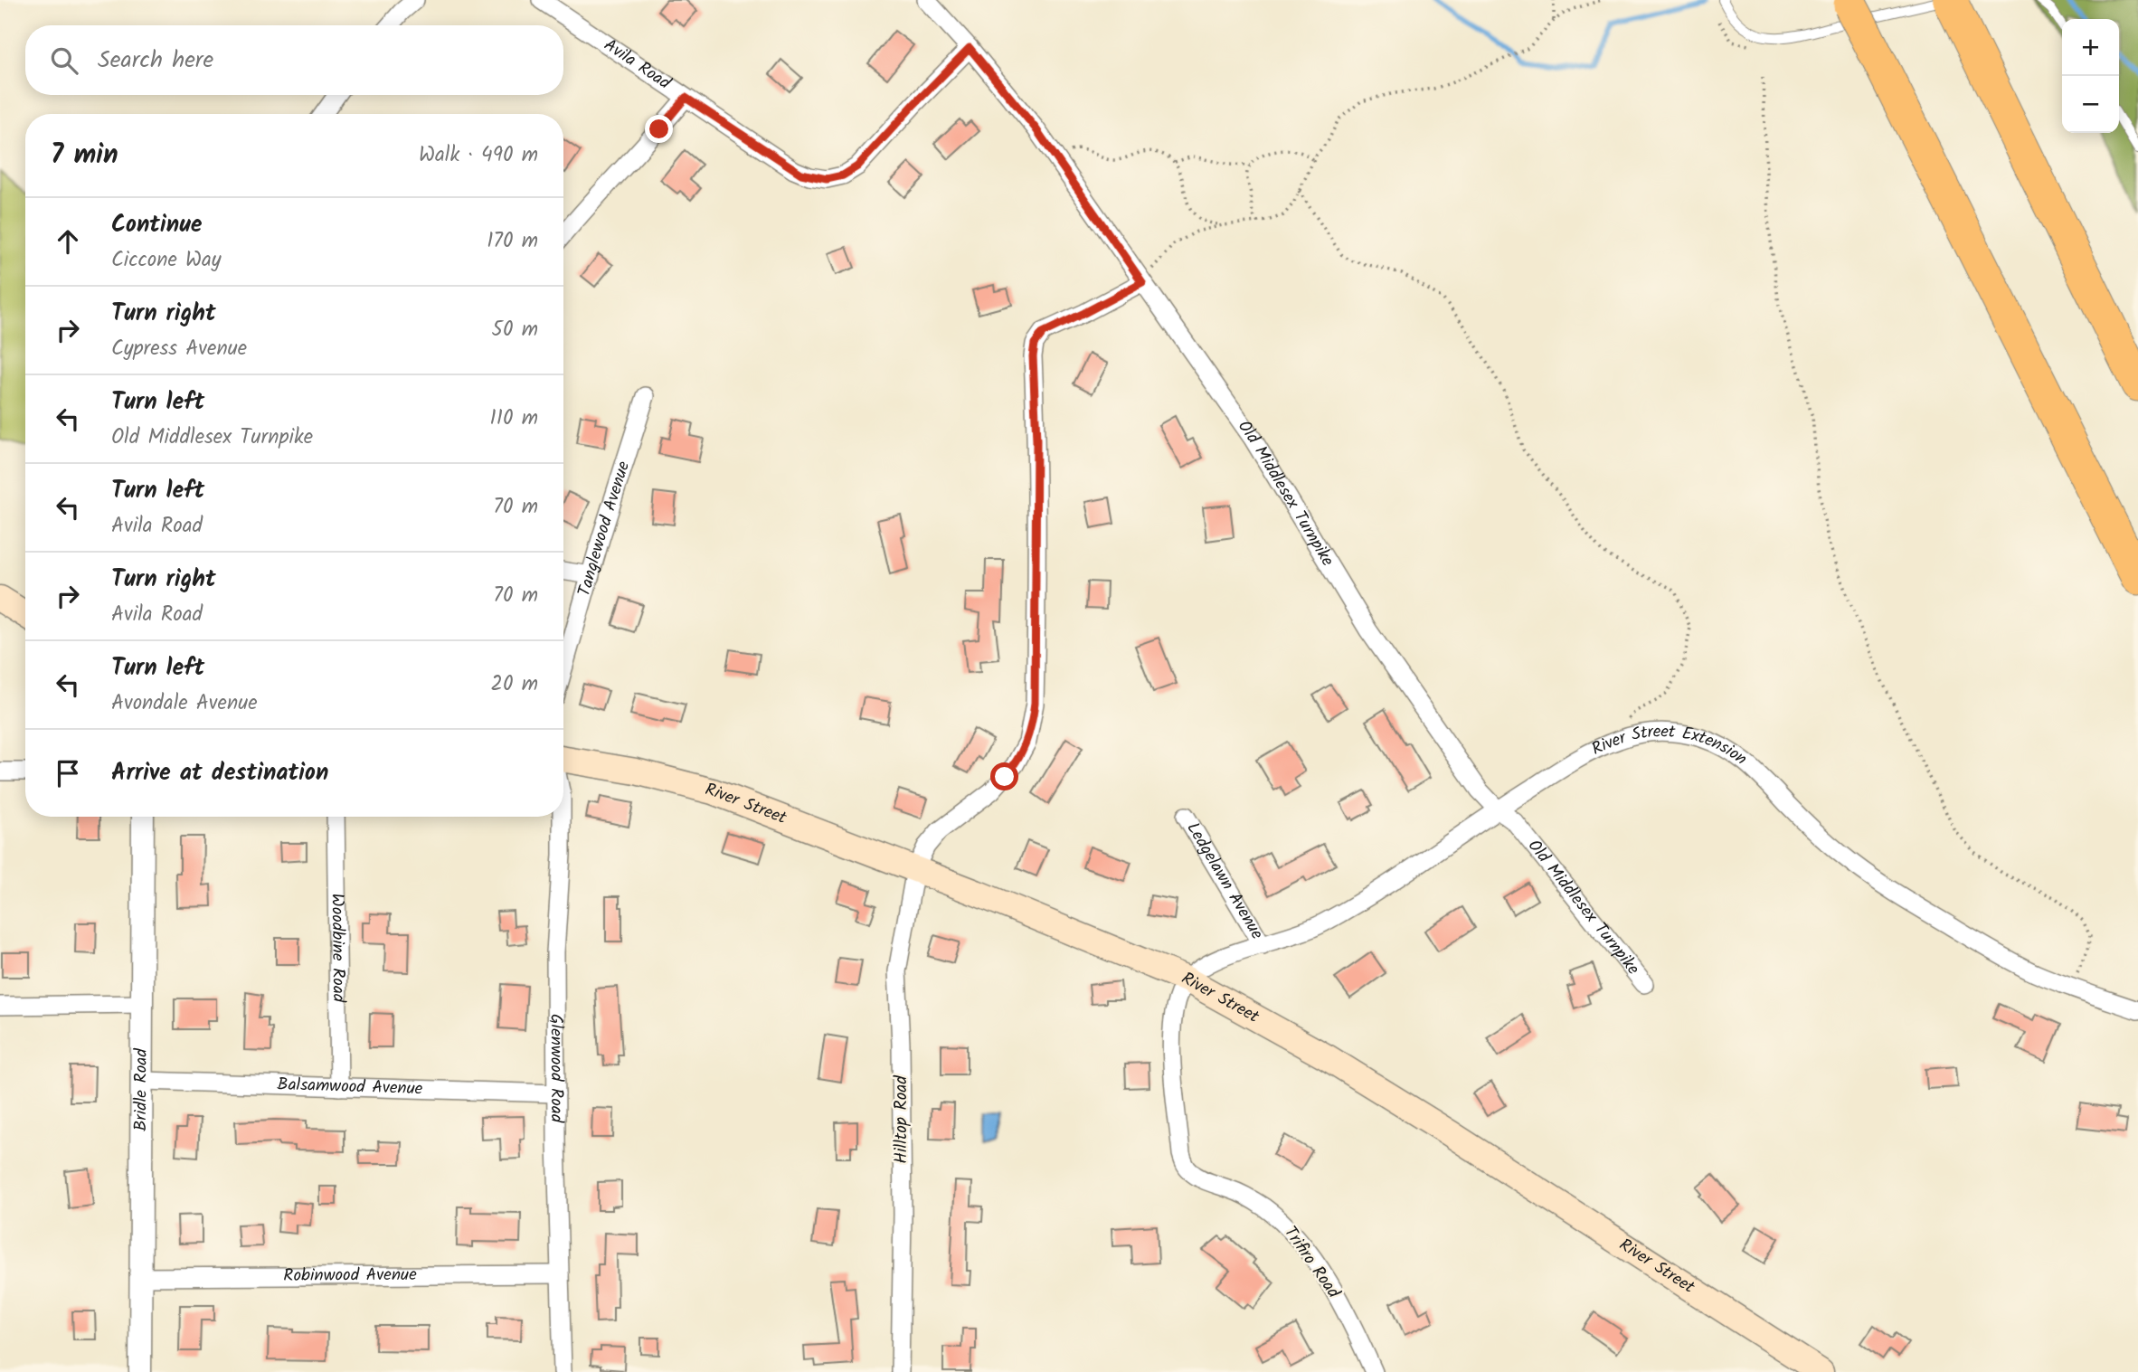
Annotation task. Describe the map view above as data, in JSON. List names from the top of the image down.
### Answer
{
  "streets": {
    "main road": ["River Street"],
    "street": [
      "Avila Road",
      "Old Middlesex Turnpike",
      "Tanglewood Avenue",
      "River Street Extension",
      "Ledgelawn Avenue",
      "Woodbine Road",
      "Glenwood Road",
      "Balsamwood Avenue",
      "Bridle Road",
      "Hilltop Road",
      "Trifiro Road",
      "Robinwood Avenue"
    ]
  },
  "crossings": [
    ["Avila Road", "Old Middlesex Turnpike"],
    ["Old Middlesex Turnpike", "River Street Extension"],
    ["Old Middlesex Turnpike", "Hilltop Road"],
    ["River Street Extension", "River Street"],
    ["River Street Extension", "Ledgelawn Avenue"],
    ["River Street Extension", "Trifiro Road"],
    ["River Street", "Hilltop Road"],
    ["River Street", "Trifiro Road"],
    ["Woodbine Road", "Balsamwood Avenue"],
    ["Glenwood Road", "Balsamwood Avenue"],
    ["Glenwood Road", "Robinwood Avenue"],
    ["Balsamwood Avenue", "Bridle Road"],
    ["Bridle Road", "Robinwood Avenue"]
  ],
  "page": {
    "map_buttons": ["+", "−"],
    "search": "Search here",
    "heading": ["7 min", "Walk · 490 m"],
    "list": [
      ["Continue", "Ciccone Way", "170 m"],
      ["Turn right", "Cypress Avenue", "50 m"],
      ["Turn left", "Old Middlesex Turnpike", "110 m"],
      ["Turn left", "Avila Road", "70 m"],
      ["Turn right", "Avila Road", "70 m"],
      ["Turn left", "Avondale Avenue", "20 m"],
      "Arrive at destination"
    ]
  }
}
